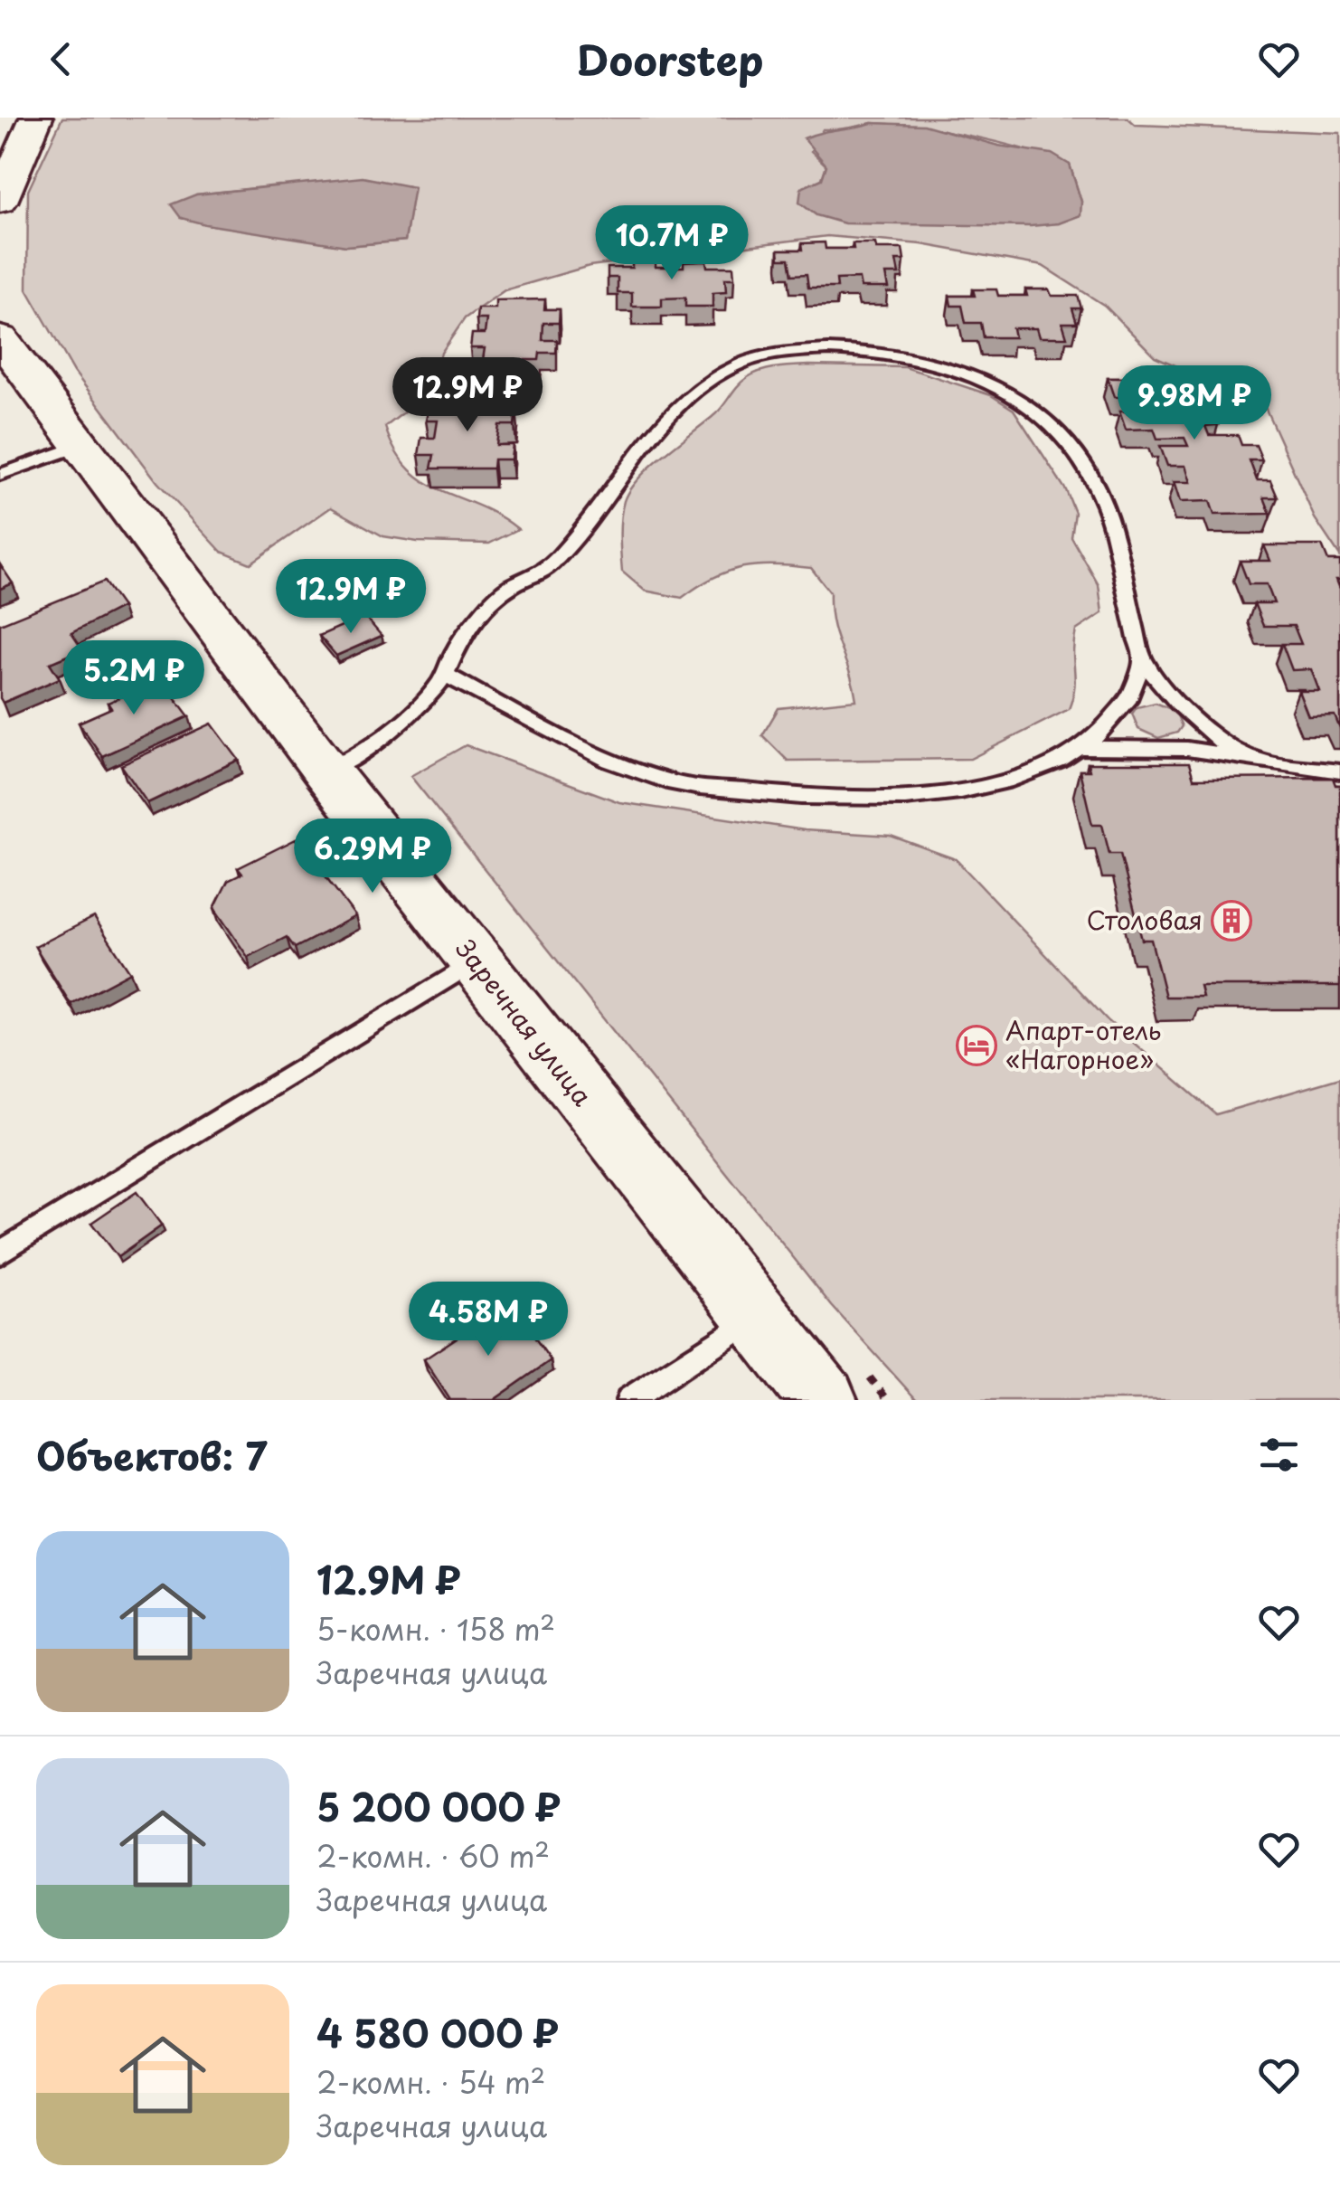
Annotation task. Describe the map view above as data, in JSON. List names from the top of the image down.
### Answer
{
  "streets": {
    "main road": ["Заречная улица"]
  },
  "places": {
    "building": ["Столовая"],
    "hotel": ["Апарт-отель «Нагорное»"]
  },
  "page": {
    "header": "Doorstep",
    "price": [
      "10.7M ₽",
      "12.9M ₽",
      "9.98M ₽",
      "12.9M ₽",
      "5.2M ₽",
      "6.29M ₽",
      "4.58M ₽"
    ],
    "heading": "Объектов: 7",
    "list": [
      {
        "name": "12.9M ₽",
        "note": "5-комн. · 158 m² · Заречная улица"
      },
      {
        "name": "5 200 000 ₽",
        "note": "2-комн. · 60 m² · Заречная улица"
      },
      {
        "name": "4 580 000 ₽",
        "note": "2-комн. · 54 m² · Заречная улица"
      }
    ]
  }
}
